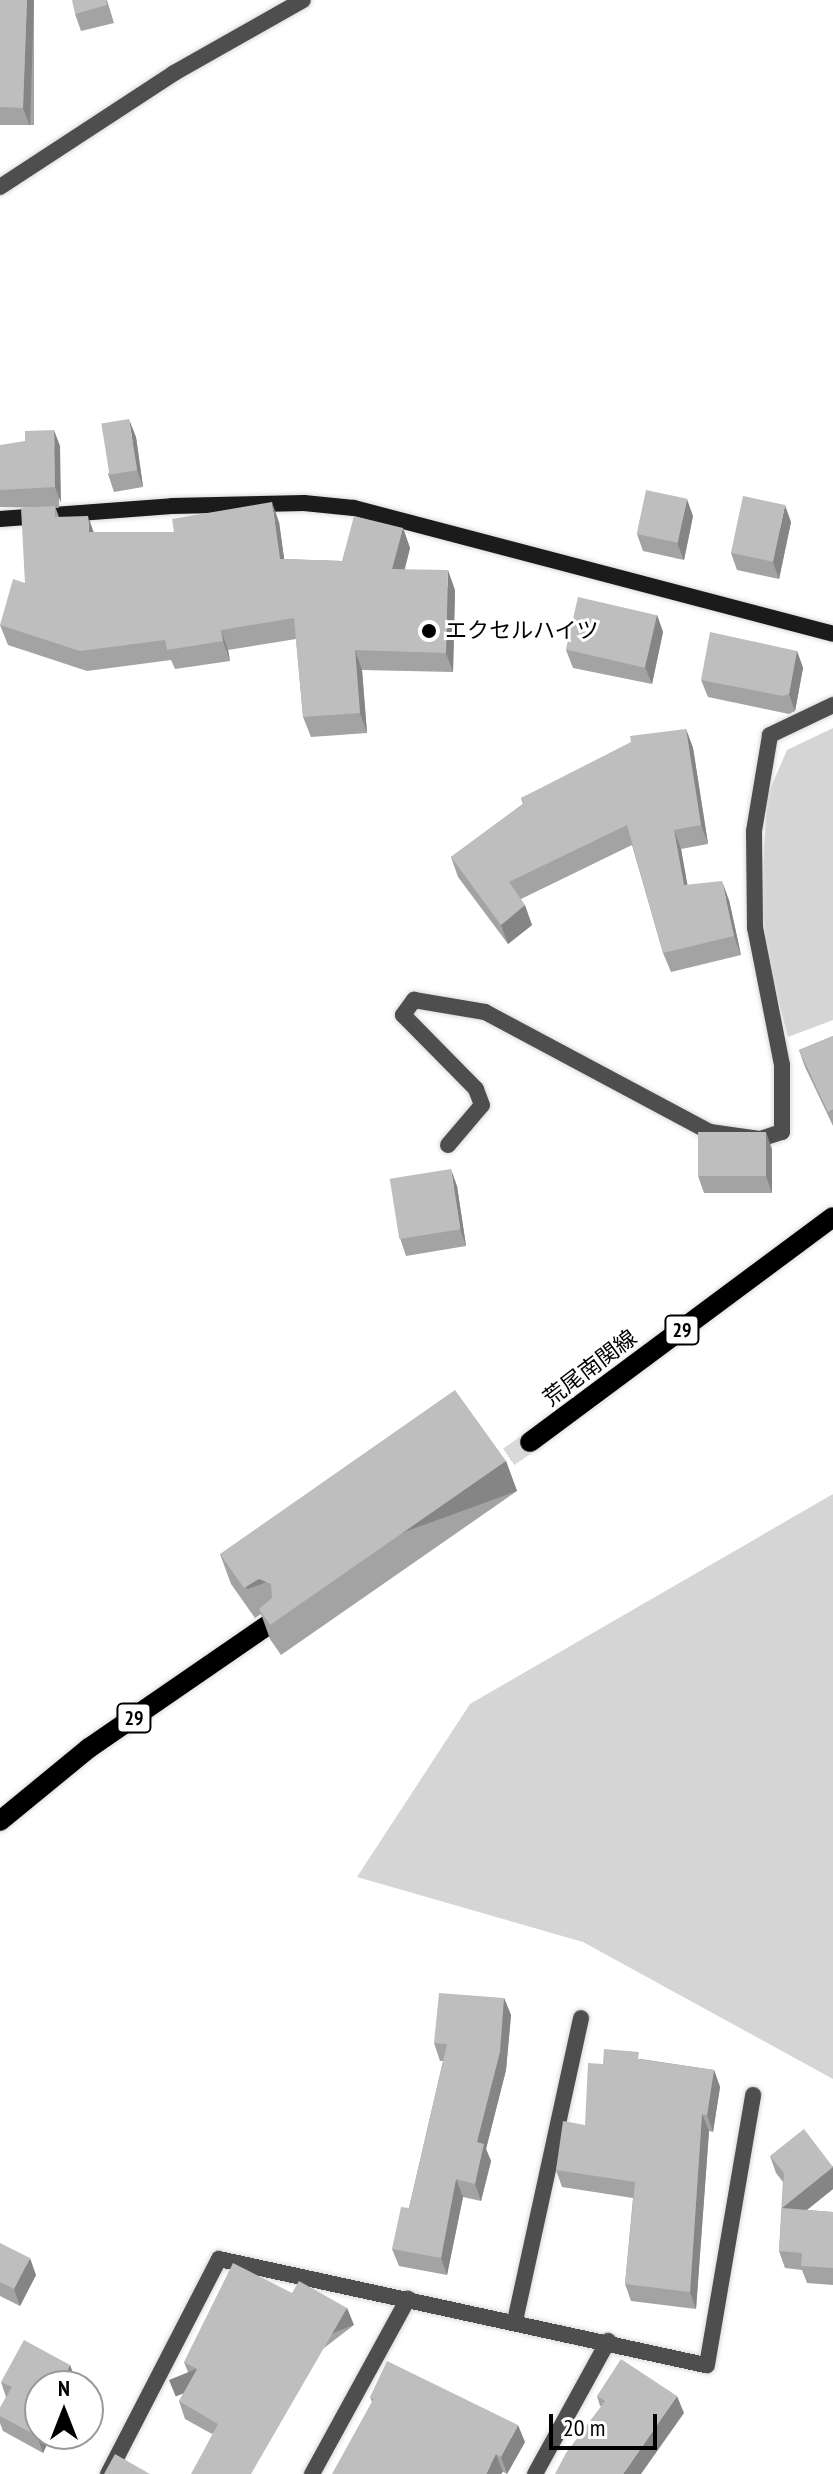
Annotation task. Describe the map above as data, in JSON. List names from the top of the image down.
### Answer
{
  "streets": {
    "main road": ["29", "荒尾南関線"]
  },
  "places": ["エクセルハイツ"],
  "scale_bar": "20 m",
  "north": "top"
}
